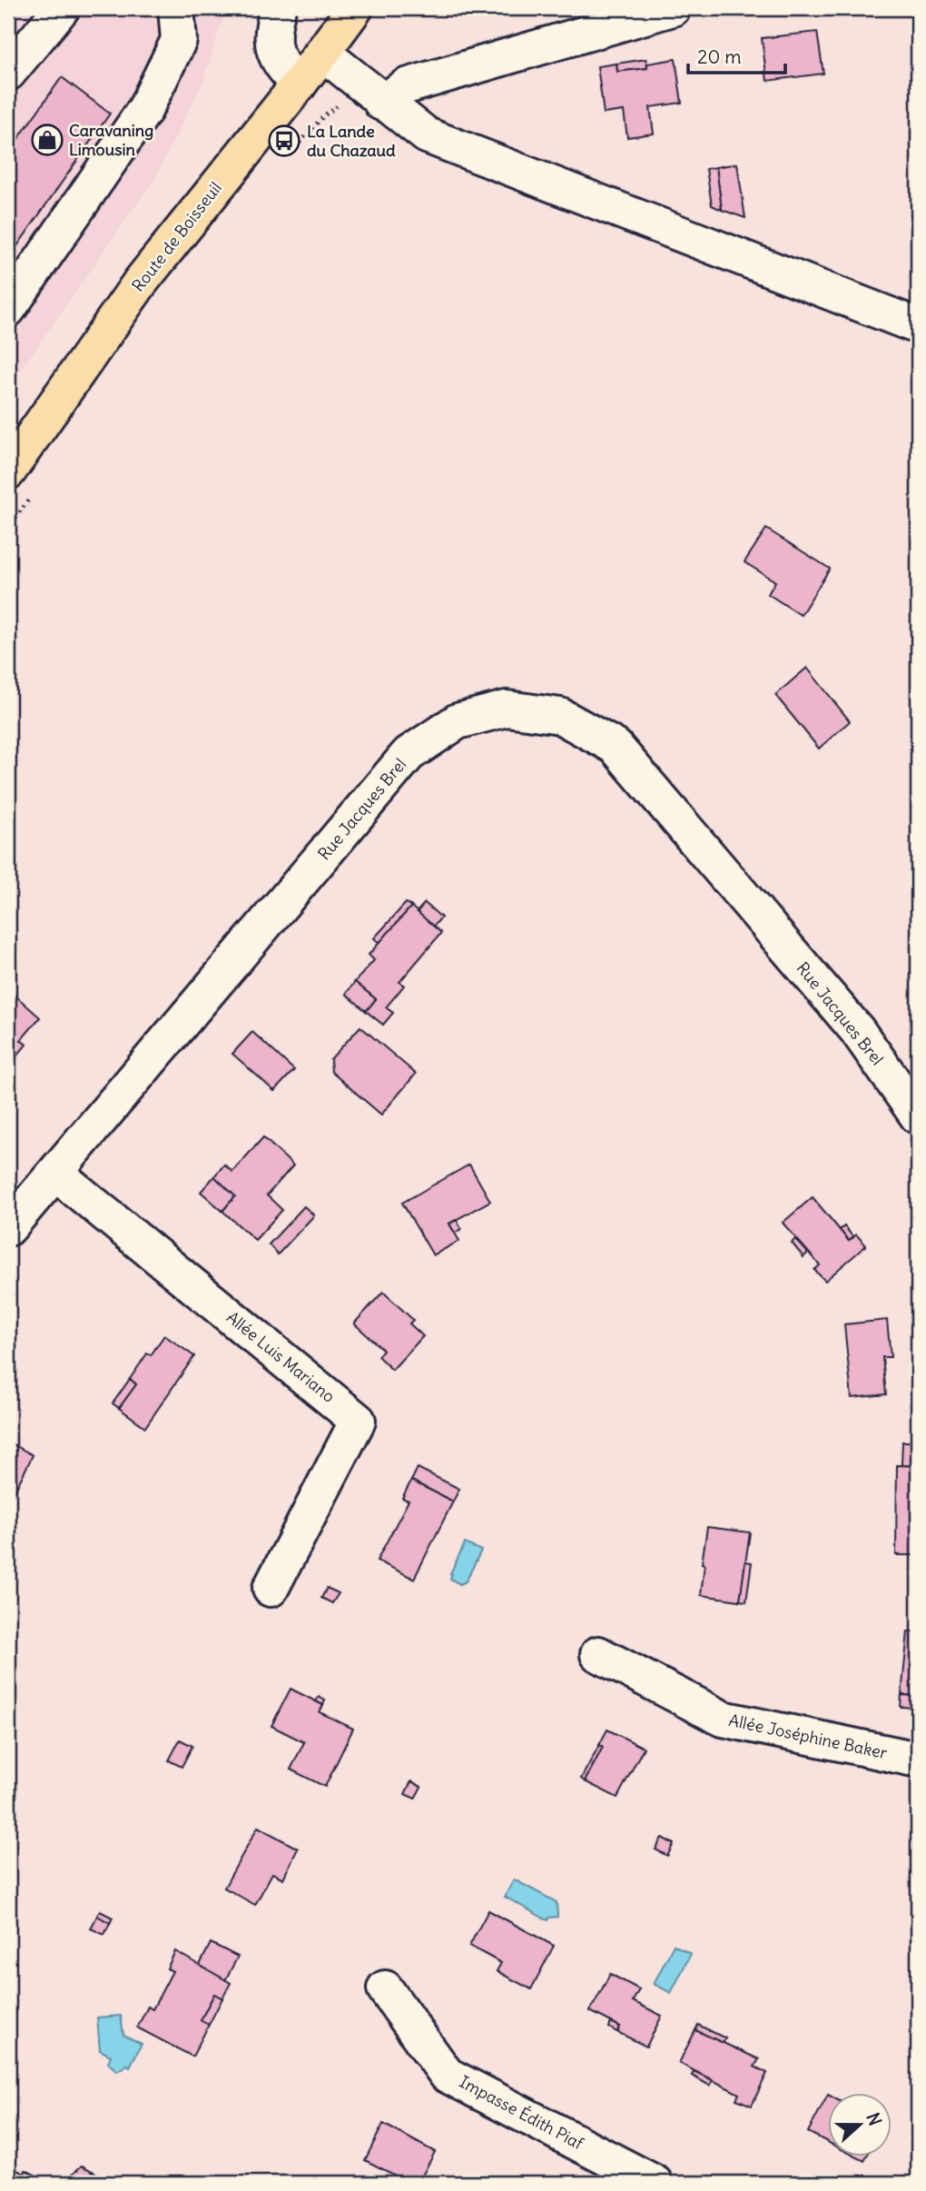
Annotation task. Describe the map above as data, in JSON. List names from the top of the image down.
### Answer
{
  "streets": {
    "main road": ["Route de Boisseuil"],
    "street": [
      "Rue Jacques Brel",
      "Allée Luis Mariano",
      "Allée Joséphine Baker",
      "Impasse Édith Piaf"
    ]
  },
  "crossings": [
    ["Rue Jacques Brel", "Allée Luis Mariano"]
  ],
  "places": {
    "shop": ["Caravaning Limousin"],
    "bus stop": ["La Lande du Chazaud"]
  },
  "scale_bar": "20 m",
  "north": "right"
}
